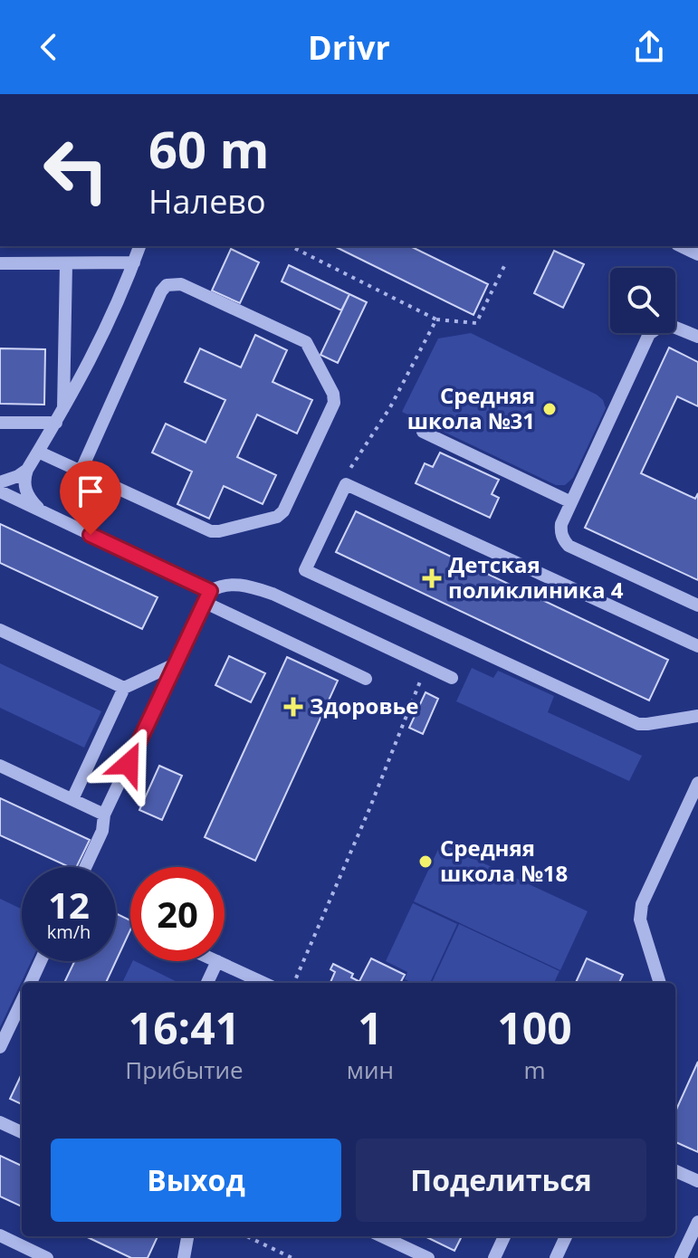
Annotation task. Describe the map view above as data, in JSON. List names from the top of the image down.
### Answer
{
  "places": {
    "other": ["Средняя школа №31", "Средняя школа №18"],
    "health": ["Детская поликлиника 4", "Здоровье"]
  },
  "page": {
    "header": "Drivr",
    "turn": ["60 m", "Налево"],
    "speed": "12 km/h",
    "limit": "20",
    "eta": [
      "16:41",
      "Прибытие",
      "1",
      "мин",
      "100",
      "m"
    ],
    "buttons": ["Выход", "Поделиться"]
  }
}
